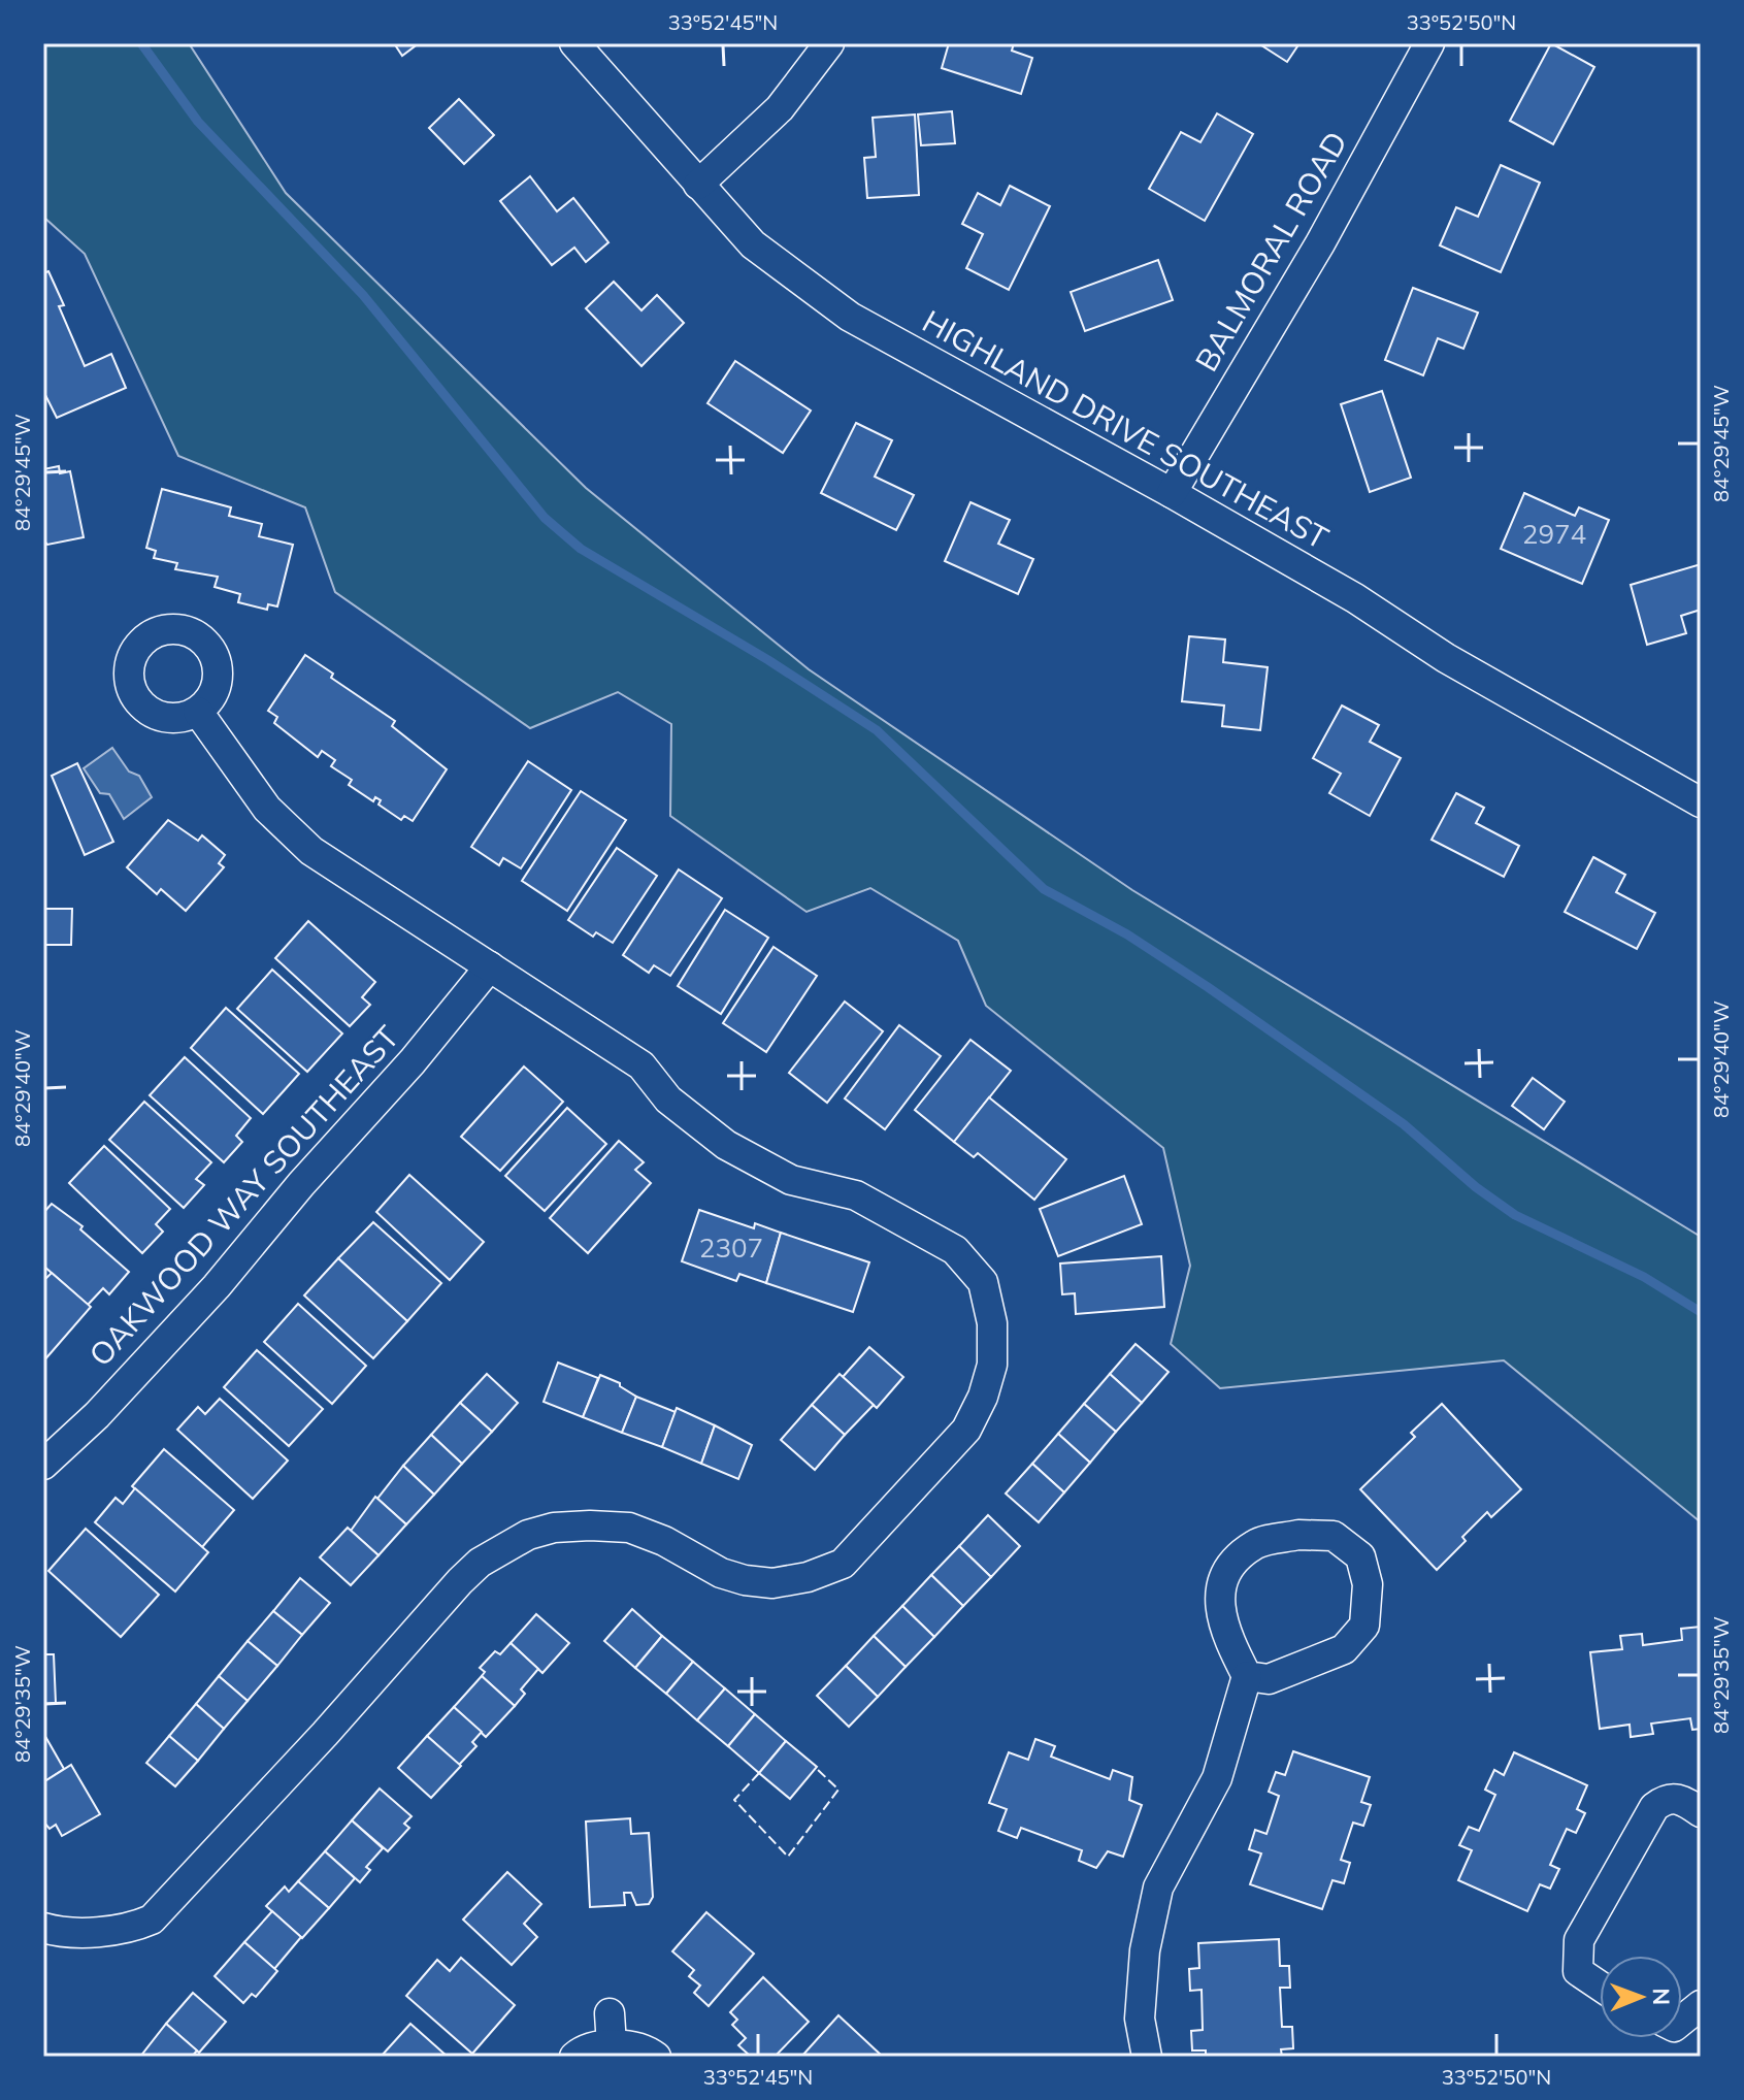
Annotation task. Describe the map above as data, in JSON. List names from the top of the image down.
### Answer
{
  "streets": {
    "street": ["BALMORAL ROAD", "HIGHLAND DRIVE SOUTHEAST", "OAKWOOD WAY SOUTHEAST"]
  },
  "crossings": [
    ["BALMORAL ROAD", "HIGHLAND DRIVE SOUTHEAST"]
  ],
  "house_numbers": ["2974", "2307"],
  "north": "right",
  "coordinates": [
    "33°52'45\"N",
    "33°52'50\"N",
    "84°29'45\"W",
    "84°29'40\"W",
    "84°29'35\"W"
  ]
}
